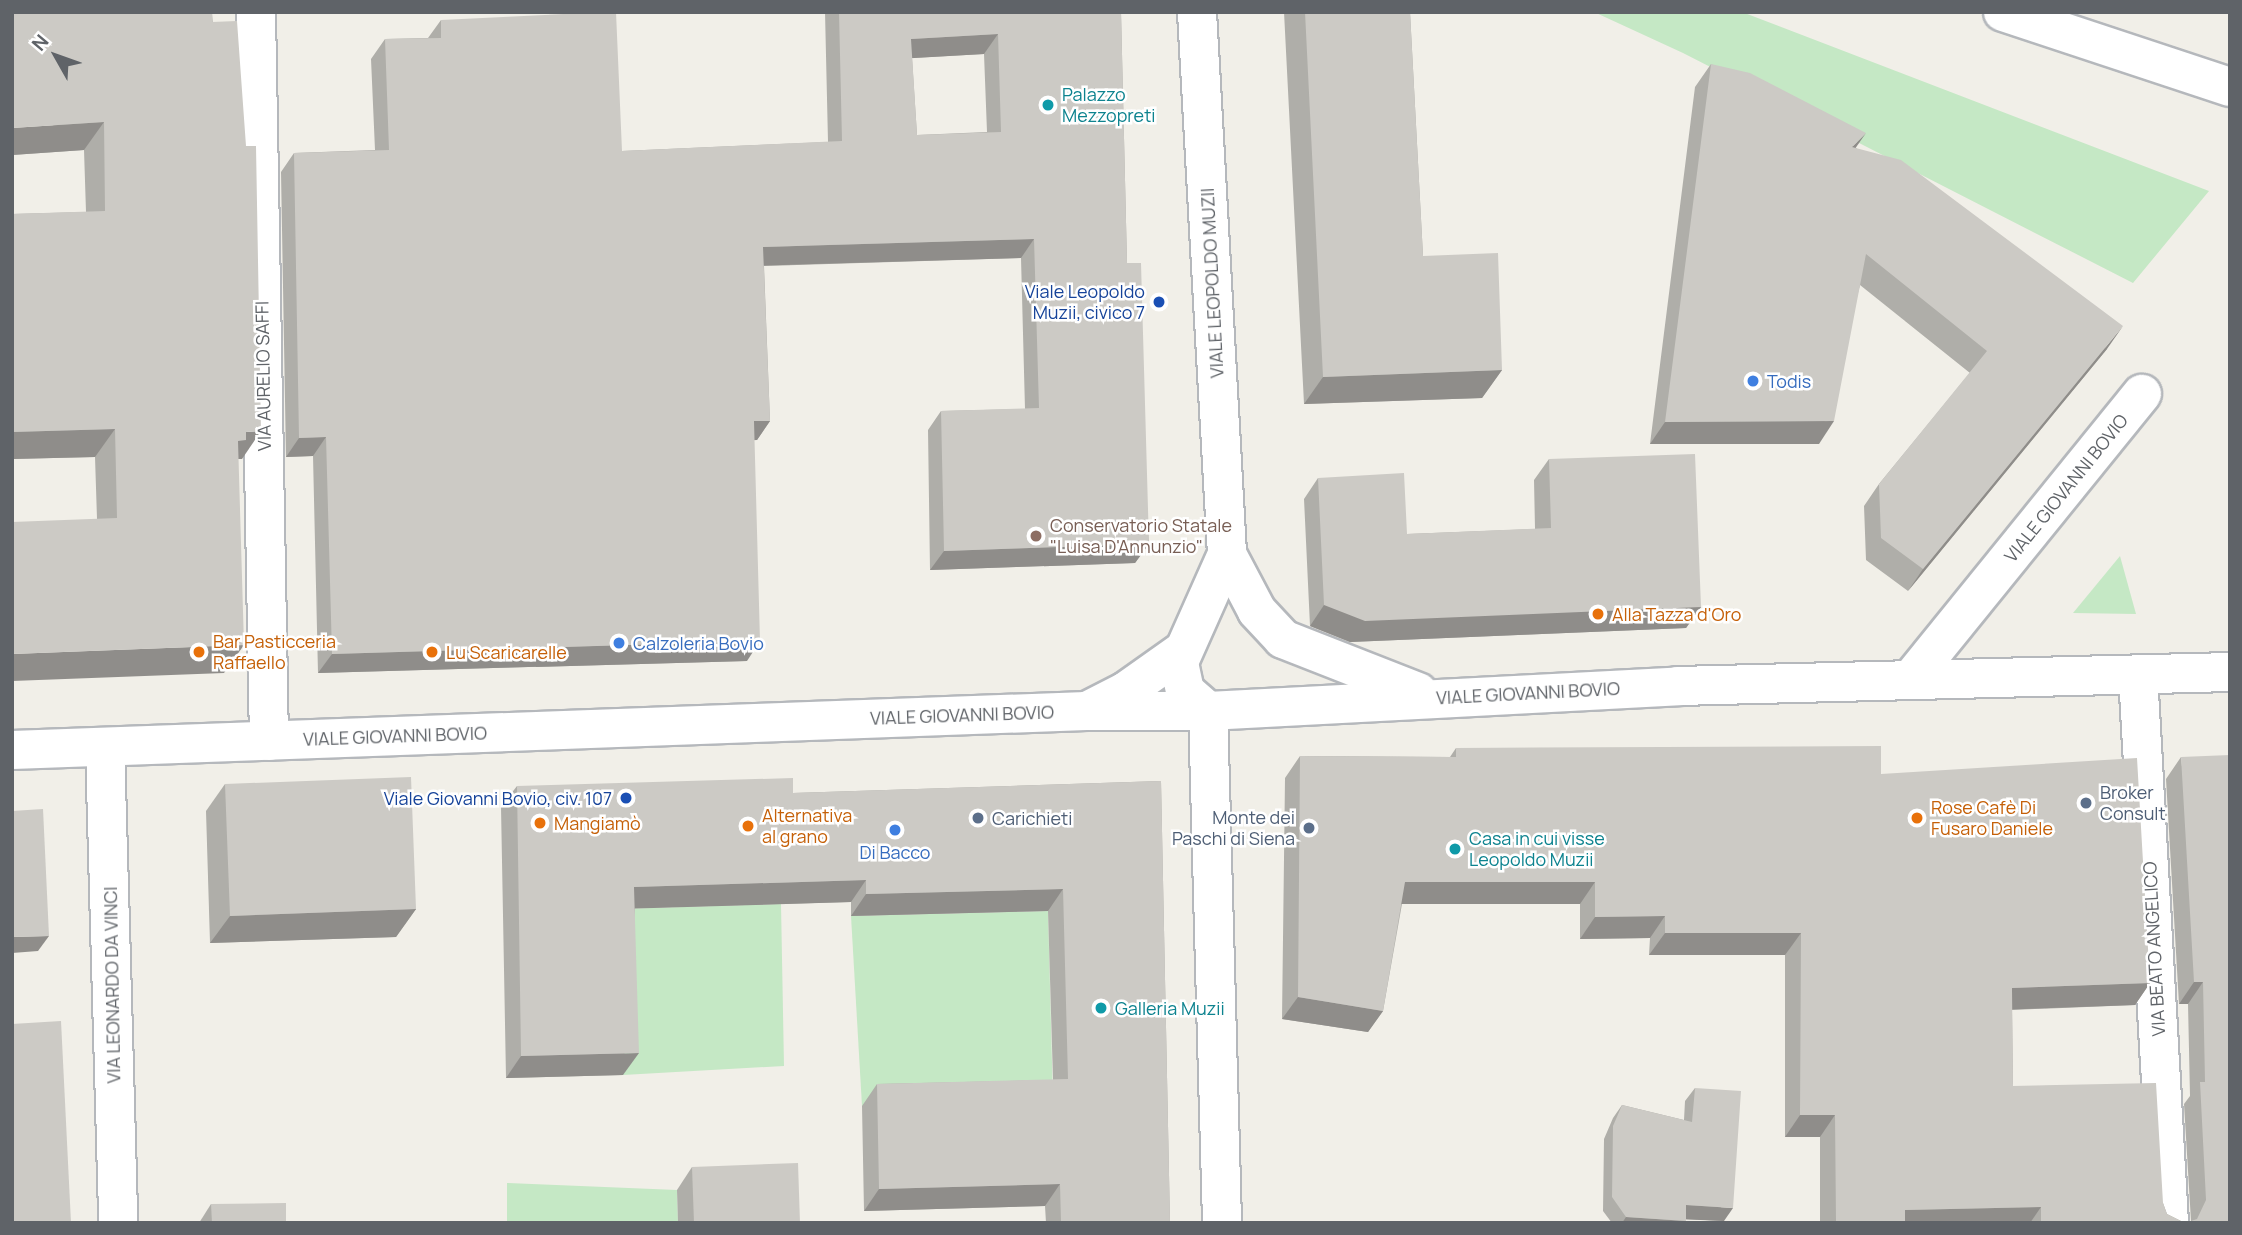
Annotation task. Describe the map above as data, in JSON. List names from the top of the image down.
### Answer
{
  "streets": {
    "main road": [
      "VIALE LEOPOLDO MUZII",
      "VIA AURELIO SAFFI",
      "VIALE GIOVANNI BOVIO",
      "VIA BEATO ANGELICO",
      "VIA LEONARDO DA VINCI"
    ]
  },
  "crossings": [
    ["VIALE LEOPOLDO MUZII", "VIALE GIOVANNI BOVIO"],
    ["VIA AURELIO SAFFI", "VIALE GIOVANNI BOVIO"],
    ["VIALE GIOVANNI BOVIO", "VIA BEATO ANGELICO"],
    ["VIALE GIOVANNI BOVIO", "VIA LEONARDO DA VINCI"]
  ],
  "places": [
    "Palazzo Mezzopreti",
    "Viale Leopoldo Muzii, civico 7",
    "Todis",
    "Conservatorio Statale \"Luisa D'Annunzio\"",
    "Alla Tazza d'Oro",
    "Calzoleria Bovio",
    "Bar Pasticceria Raffaello",
    "Lu Scaricarelle",
    "Viale Giovanni Bovio, civ. 107",
    "Broker Consult",
    "Carichieti",
    "Rose Cafè Di Fusaro Daniele",
    "Mangiamò",
    "Alternativa al grano",
    "Monte dei Paschi di Siena",
    "Di Bacco",
    "Casa in cui visse Leopoldo Muzii",
    "Galleria Muzii"
  ],
  "north": "top left"
}
